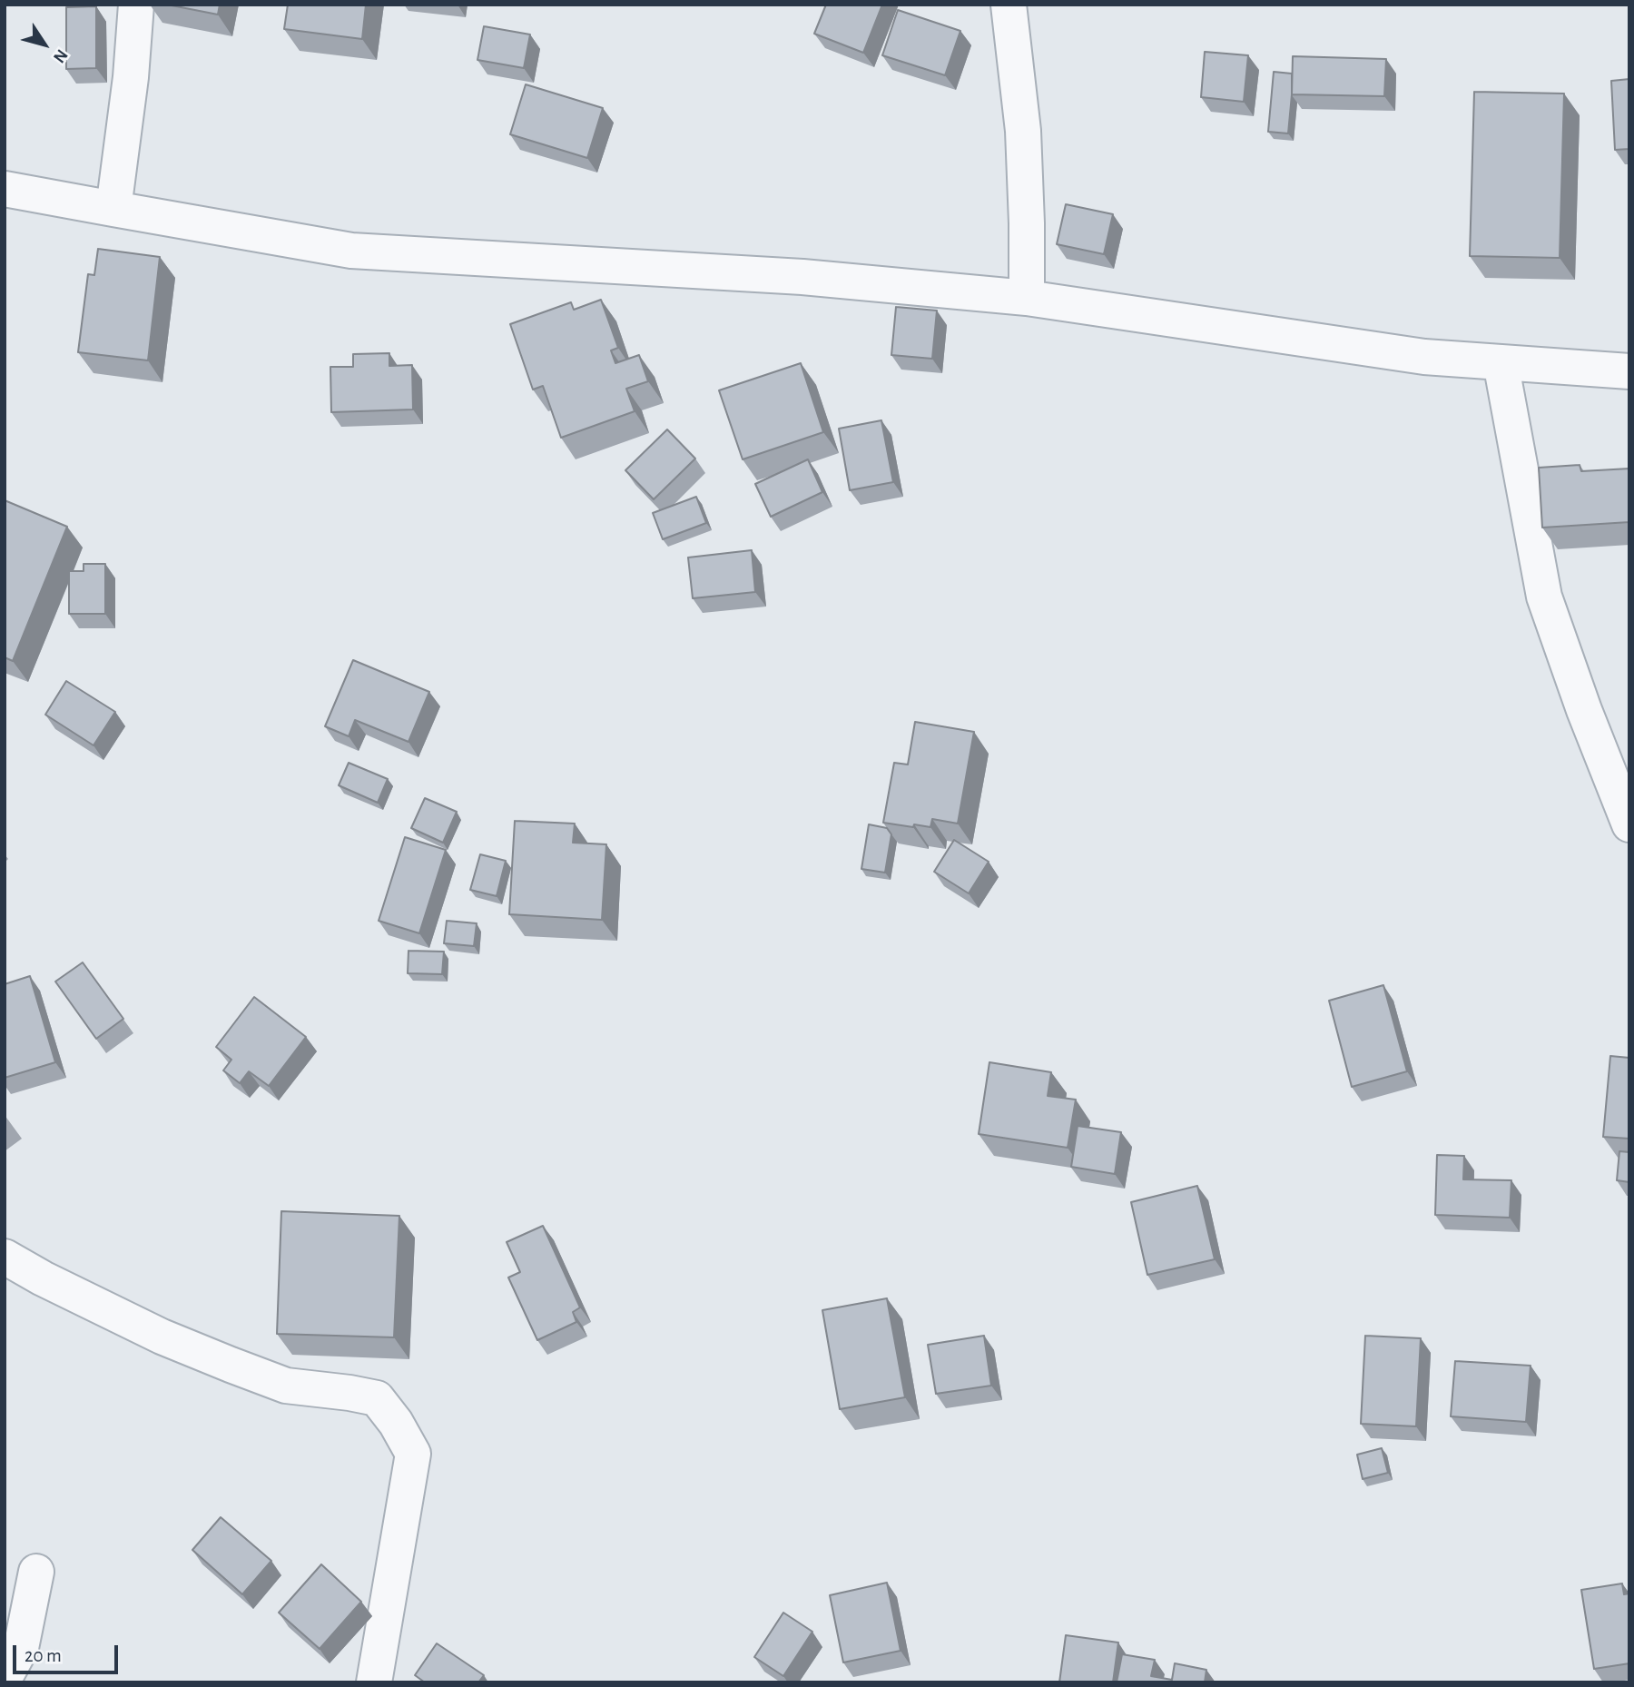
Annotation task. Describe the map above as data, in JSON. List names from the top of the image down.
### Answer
{
  "scale_bar": "20 m",
  "north": "bottom right"
}
